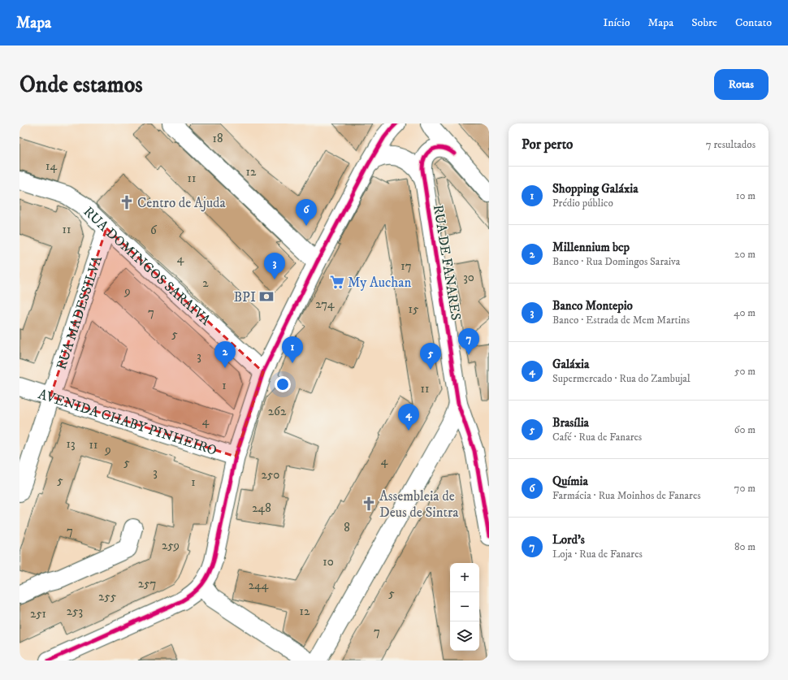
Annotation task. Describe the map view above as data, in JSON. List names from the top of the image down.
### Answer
{
  "streets": {
    "street": [
      "RUA DE FANARES",
      "RUA DOMINGOS SARAIVA",
      "RUA MADESSILVA",
      "AVENIDA CHABY PINHEIRO"
    ]
  },
  "crossings": [
    ["RUA DOMINGOS SARAIVA", "RUA MADESSILVA"],
    ["RUA MADESSILVA", "AVENIDA CHABY PINHEIRO"]
  ],
  "places": {
    "church": ["Centro de Ajuda", "Assembleia de Deus de Sintra"],
    "supermarket": ["My Auchan"],
    "bank": ["BPI"]
  },
  "house_numbers": [
    "18",
    "14",
    "12",
    "11",
    "11",
    "6",
    "4",
    "17",
    "30",
    "2",
    "9",
    "274",
    "15",
    "7",
    "5",
    "3",
    "1",
    "11",
    "262",
    "4",
    "13",
    "11",
    "9",
    "4",
    "5",
    "3",
    "250",
    "5",
    "1",
    "248",
    "8",
    "7",
    "259",
    "10",
    "257",
    "244",
    "5",
    "255",
    "253",
    "12",
    "251",
    "7"
  ],
  "page": {
    "header": "Mapa",
    "nav": [
      "Início",
      "Mapa",
      "Sobre",
      "Contato"
    ],
    "buttons": "Rotas",
    "title": "Onde estamos",
    "heading": ["Por perto", "7 resultados"],
    "list": [
      {
        "mark": "1",
        "name": "Shopping Galáxia",
        "note": "Prédio público",
        "value": "10 m"
      },
      {
        "mark": "2",
        "name": "Millennium bcp",
        "note": "Banco · Rua Domingos Saraiva",
        "value": "20 m"
      },
      {
        "mark": "3",
        "name": "Banco Montepio",
        "note": "Banco · Estrada de Mem Martins",
        "value": "40 m"
      },
      {
        "mark": "4",
        "name": "Galáxia",
        "note": "Supermercado · Rua do Zambujal",
        "value": "50 m"
      },
      {
        "mark": "5",
        "name": "Brasília",
        "note": "Café · Rua de Fanares",
        "value": "60 m"
      },
      {
        "mark": "6",
        "name": "Químia",
        "note": "Farmácia · Rua Moinhos de Fanares",
        "value": "70 m"
      },
      {
        "mark": "7",
        "name": "Lord's",
        "note": "Loja · Rua de Fanares",
        "value": "80 m"
      }
    ],
    "pins": [
      "6",
      "3",
      "7",
      "1",
      "2",
      "5",
      "4"
    ],
    "map_buttons": ["+", "−"]
  }
}
